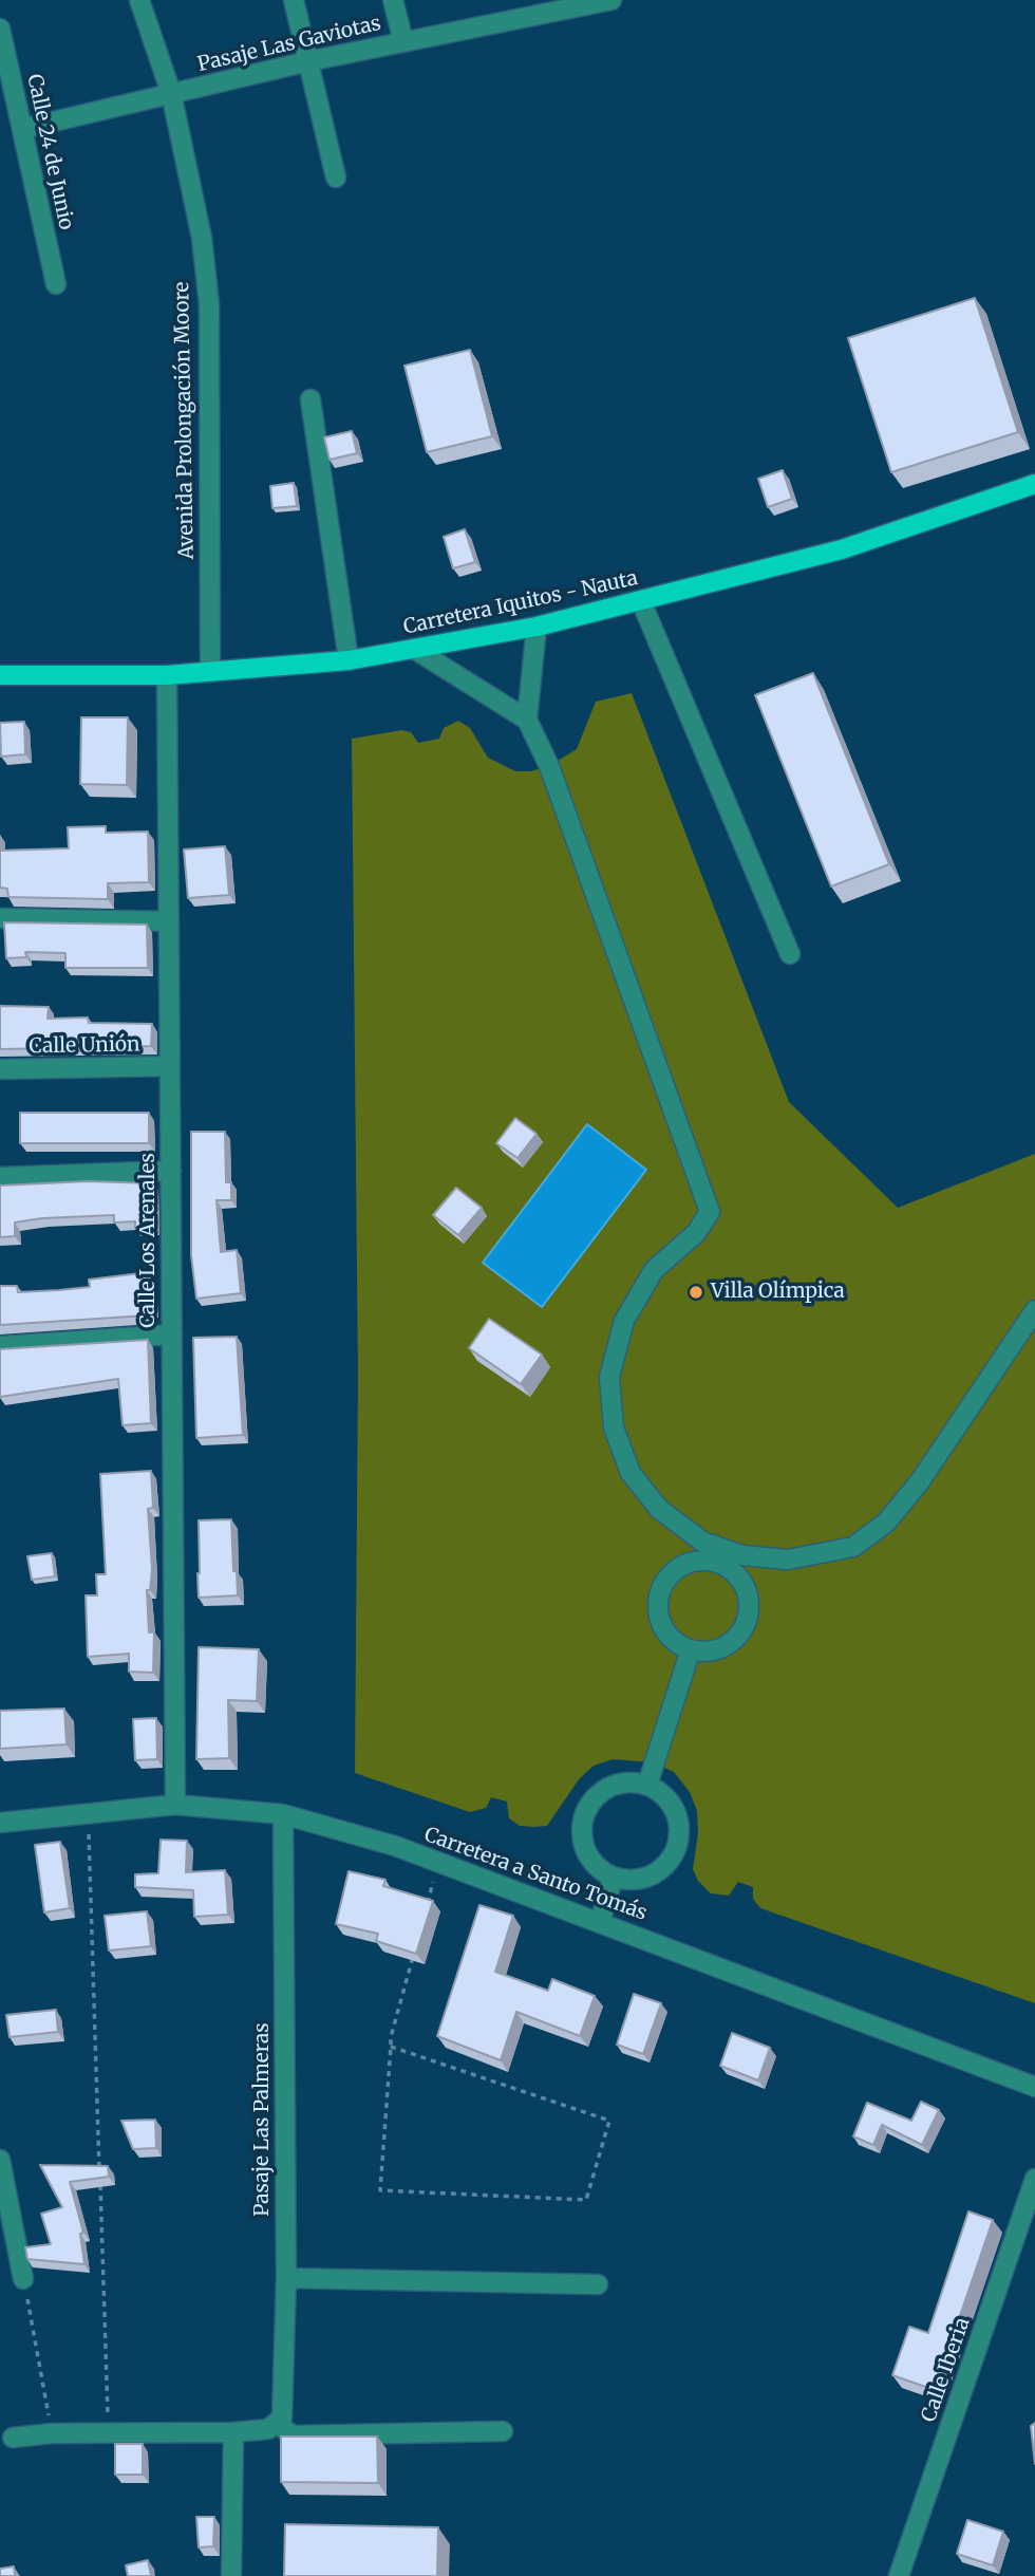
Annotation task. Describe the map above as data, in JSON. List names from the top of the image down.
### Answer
{
  "streets": {
    "main road": ["Carretera Iquitos - Nauta"],
    "street": [
      "Pasaje Las Gaviotas",
      "Calle 24 de Junio",
      "Avenida Prolongación Moore",
      "Calle Unión",
      "Calle Los Arenales",
      "Carretera a Santo Tomás",
      "Pasaje Las Palmeras",
      "Calle Iberia"
    ]
  },
  "crossings": [
    ["Pasaje Las Gaviotas", "Calle 24 de Junio"],
    ["Pasaje Las Gaviotas", "Avenida Prolongación Moore"],
    ["Avenida Prolongación Moore", "Carretera Iquitos - Nauta"],
    ["Carretera Iquitos - Nauta", "Calle Los Arenales"],
    ["Calle Unión", "Calle Los Arenales"],
    ["Calle Los Arenales", "Carretera a Santo Tomás"],
    ["Carretera a Santo Tomás", "Pasaje Las Palmeras"]
  ],
  "places": ["Villa Olímpica"]
}
